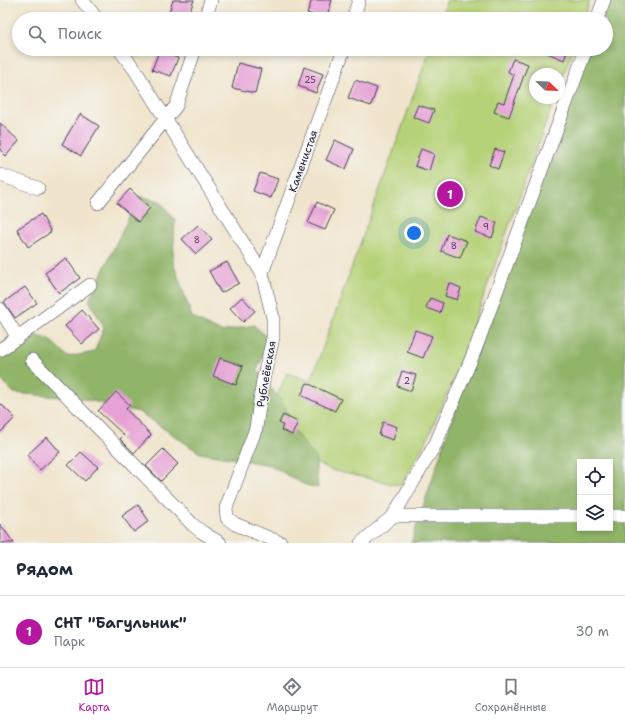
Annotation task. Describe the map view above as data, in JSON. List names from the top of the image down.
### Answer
{
  "streets": {
    "street": ["Каменистая", "Рублеёвская"]
  },
  "crossings": [
    ["Каменистая", "Рублеёвская"]
  ],
  "house_numbers": [
    "25",
    "9",
    "8",
    "8",
    "2"
  ],
  "north": "bottom right",
  "page": {
    "search": "Поиск",
    "pins": "1",
    "heading": "Рядом",
    "list": [
      {
        "mark": "1",
        "name": "СНТ \"Багульник\"",
        "note": "Парк",
        "value": "30 m"
      }
    ],
    "nav": ["Карта", "Маршрут", "Сохранённые"]
  }
}
